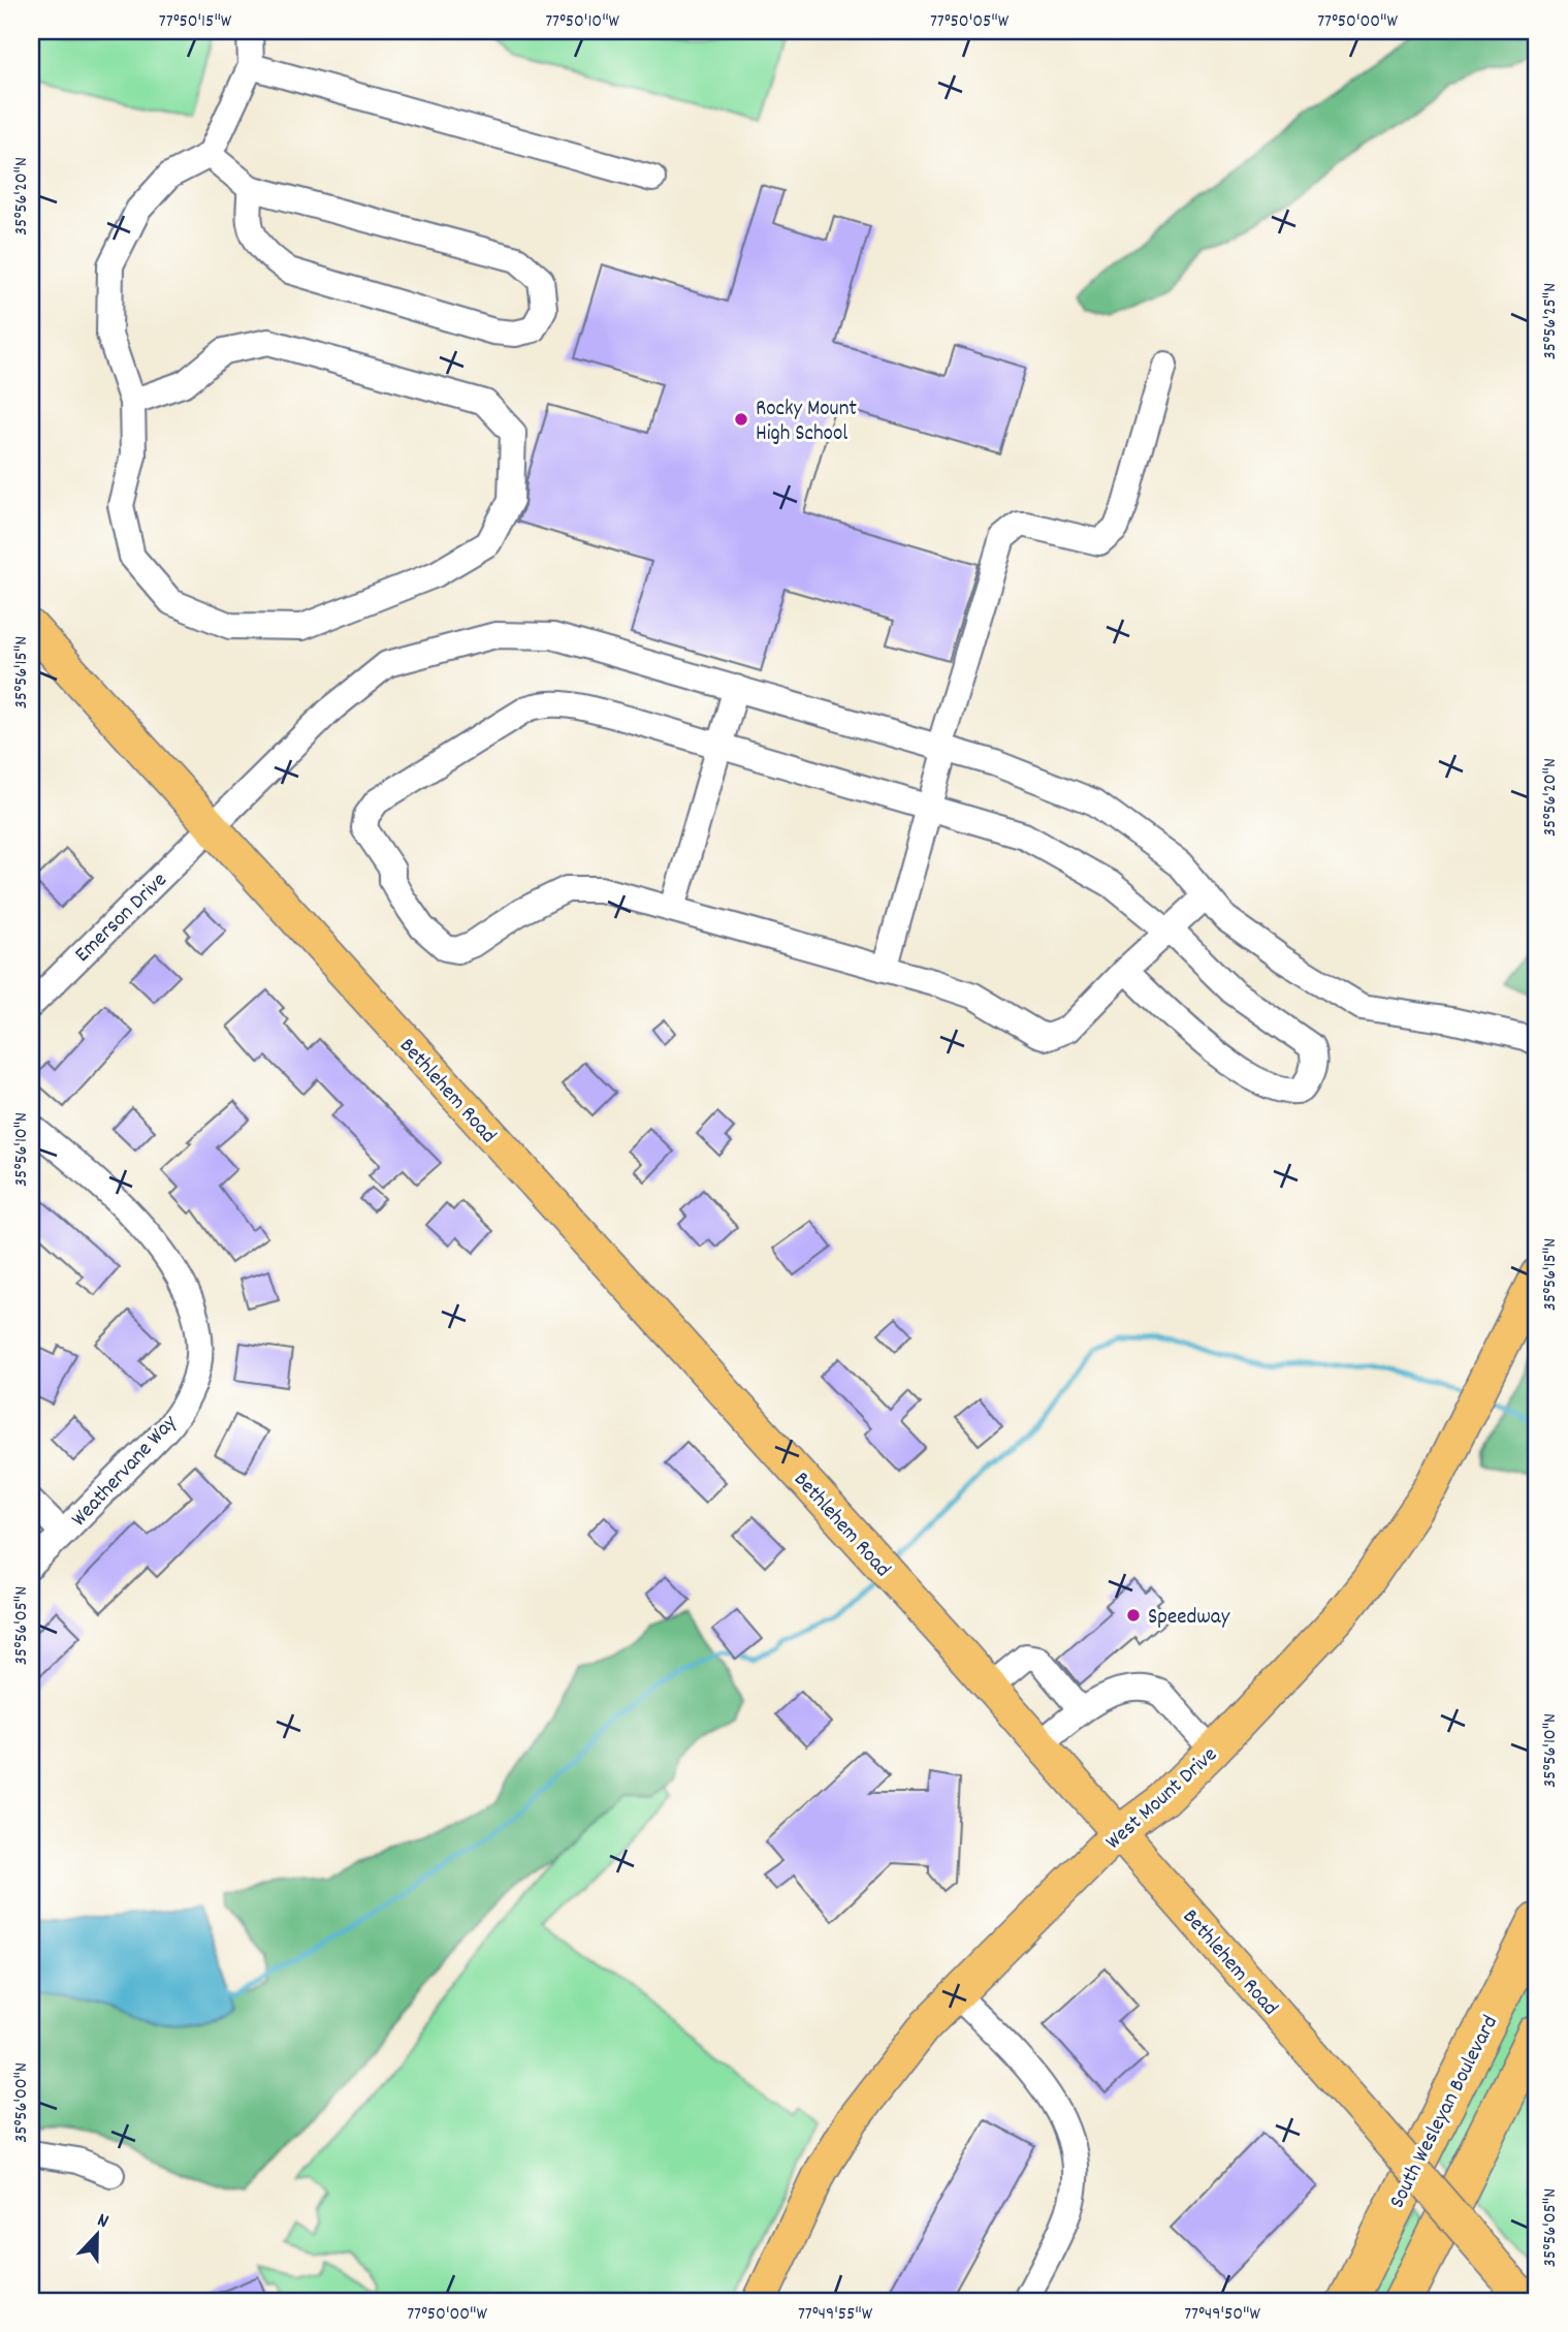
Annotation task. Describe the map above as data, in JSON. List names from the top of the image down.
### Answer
{
  "streets": {
    "highway": ["South Wesleyan Boulevard"],
    "main road": ["Bethlehem Road", "West Mount Drive"],
    "street": ["Emerson Drive", "Weathervane Way"]
  },
  "crossings": [
    ["Emerson Drive", "Bethlehem Road"],
    ["Bethlehem Road", "West Mount Drive"]
  ],
  "places": ["Rocky Mount High School", "Speedway"],
  "north": "top",
  "coordinates": [
    "77°50'15\"W",
    "77°50'10\"W",
    "77°50'05\"W",
    "77°50'00\"W",
    "35°56'20\"N",
    "35°56'25\"N",
    "35°56'15\"N",
    "35°56'10\"N",
    "35°56'05\"N",
    "35°56'00\"N",
    "77°49'55\"W",
    "77°49'50\"W"
  ]
}
